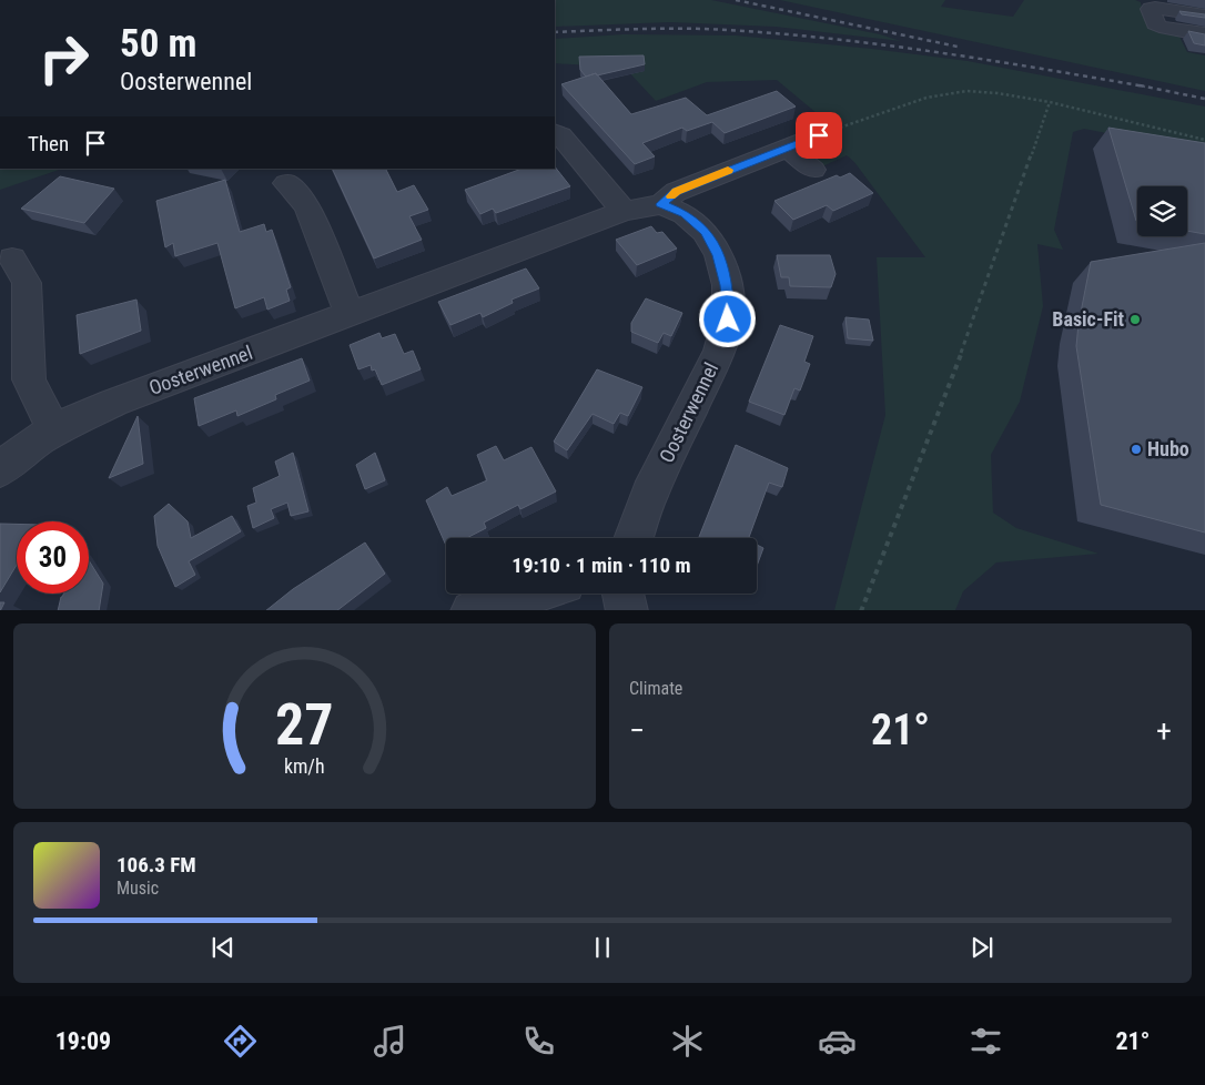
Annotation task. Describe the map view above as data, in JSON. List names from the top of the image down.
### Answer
{
  "streets": {
    "street": ["Oosterwennel"]
  },
  "places": ["Basic-Fit", "Hubo"],
  "page": {
    "turn": ["50 m", "Oosterwennel"],
    "then": "Then",
    "limit": "30",
    "trip": "19:10 · 1 min · 110 m",
    "tile": "Climate",
    "heat": ["−", "21°", "+"],
    "song": ["106.3 FM", "Music"],
    "tabs": ["19:09", "21°"],
    "gauge": ["27", "km/h"]
  }
}
